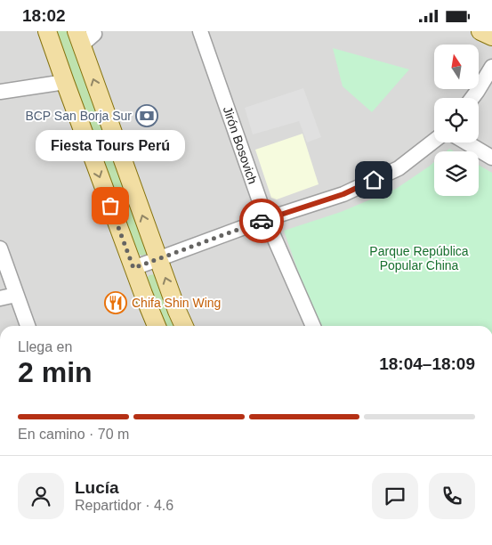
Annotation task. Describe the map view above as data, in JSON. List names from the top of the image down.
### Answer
{
  "streets": {
    "street": ["Jirón Bosovich"]
  },
  "parks": ["Parque República Popular China"],
  "places": {
    "bank": ["BCP San Borja Sur"],
    "other": ["Fiesta Tours Perú"],
    "restaurant": ["Chifa Shin Wing"]
  },
  "north": "top",
  "page": {
    "status": "18:02",
    "bubble": "Fiesta Tours Perú",
    "heading": ["2 min", "Llega en", "18:04–18:09"],
    "panel": ["Lucía", "Repartidor · 4.6"],
    "bar": "En camino · 70 m"
  }
}
